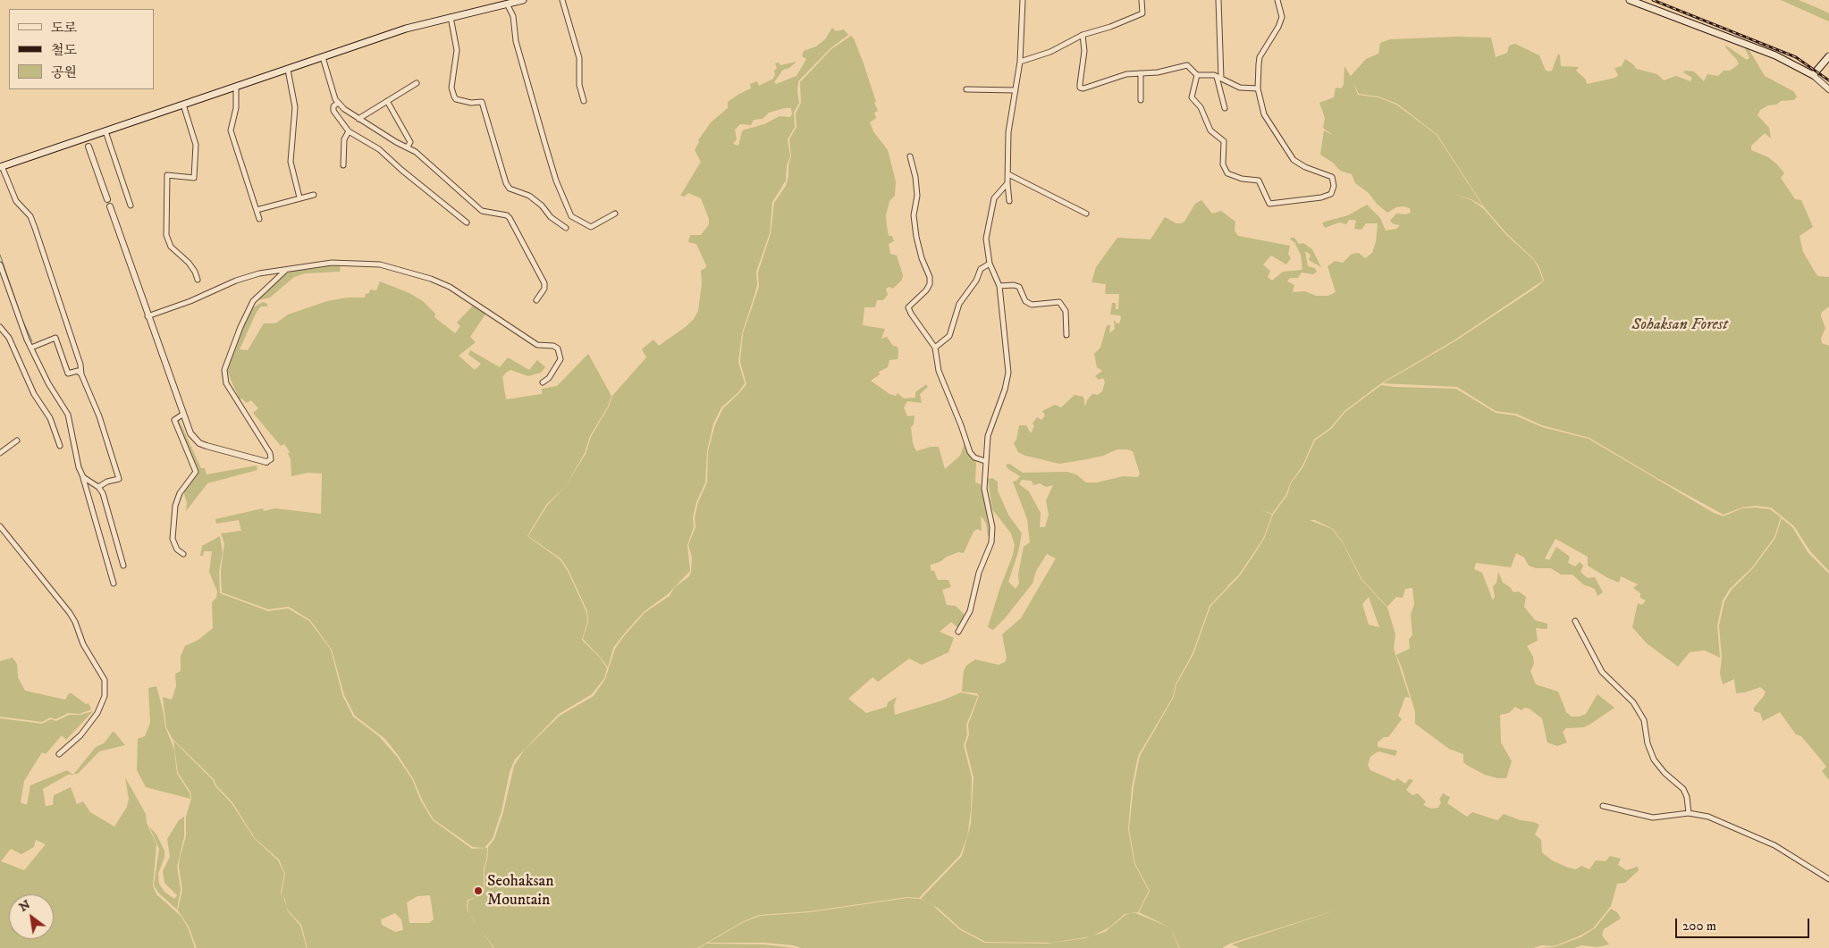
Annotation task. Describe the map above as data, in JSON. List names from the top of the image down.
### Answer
{
  "parks": ["Sohaksan Forest"],
  "places": ["Seohaksan Mountain"],
  "legend": ["도로", "철도", "공원"],
  "scale_bar": "200 m",
  "north": "top left"
}
